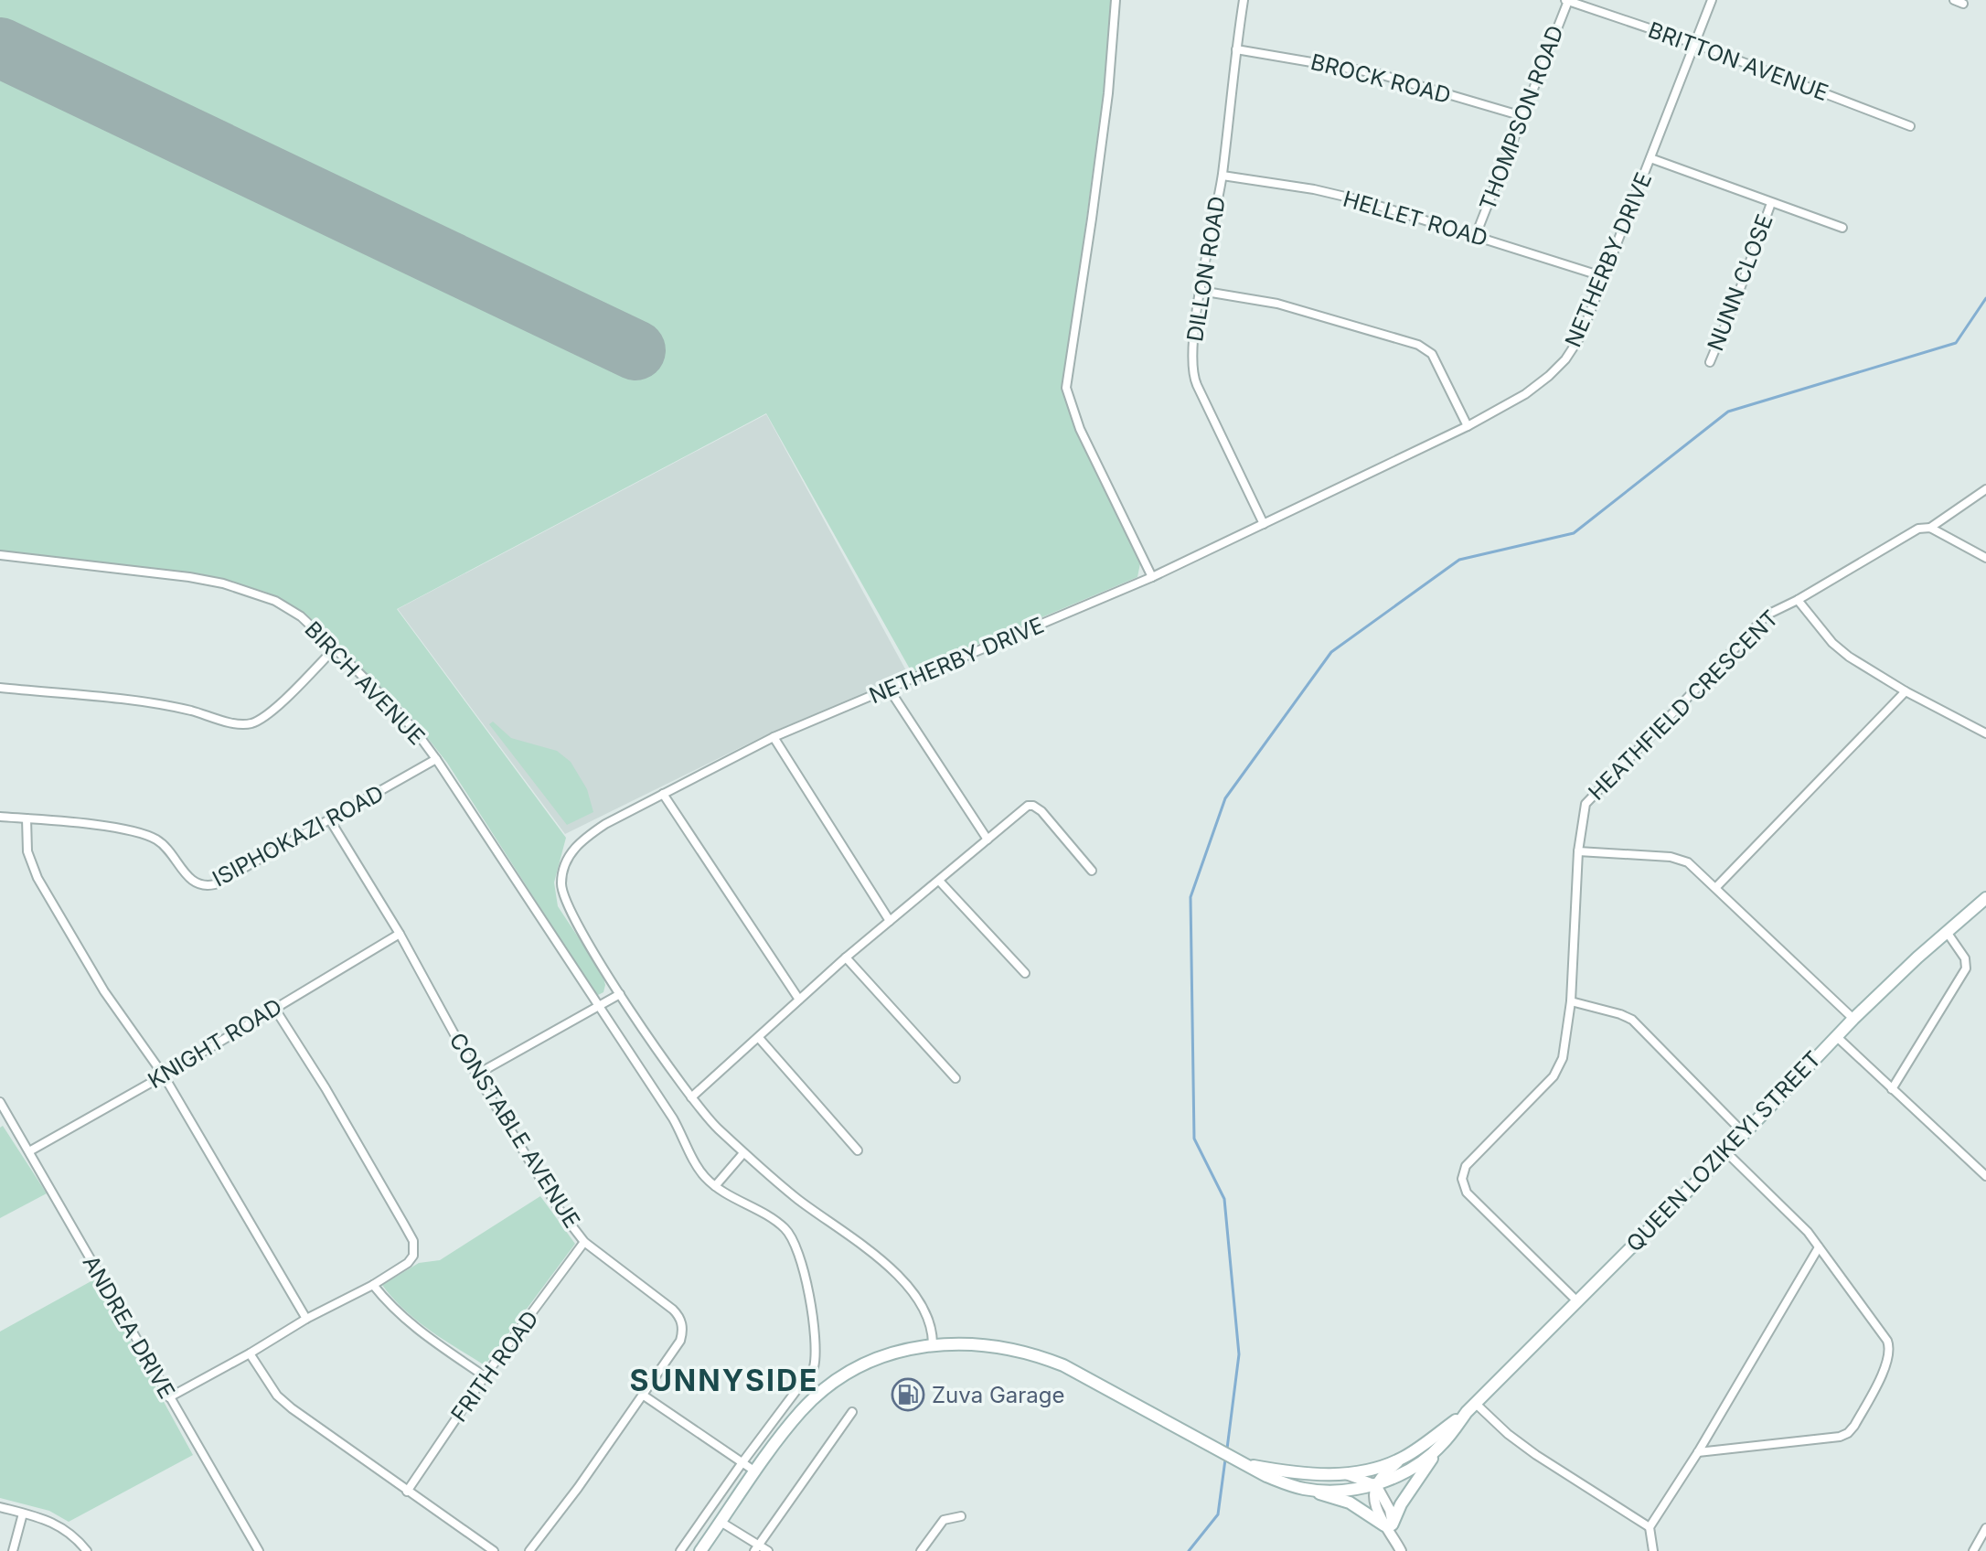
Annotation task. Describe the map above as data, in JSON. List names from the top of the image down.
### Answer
{
  "streets": {
    "main road": ["QUEEN LOZIKEYI STREET"],
    "street": [
      "BRITTON AVENUE",
      "BROCK ROAD",
      "THOMPSON ROAD",
      "HELLET ROAD",
      "NETHERBY DRIVE",
      "DILLON ROAD",
      "NUNN CLOSE",
      "BIRCH AVENUE",
      "HEATHFIELD CRESCENT",
      "ISIPHOKAZI ROAD",
      "KNIGHT ROAD",
      "CONSTABLE AVENUE",
      "ANDREA DRIVE",
      "FRITH ROAD"
    ]
  },
  "crossings": [
    ["BRITTON AVENUE", "THOMPSON ROAD"],
    ["BRITTON AVENUE", "NETHERBY DRIVE"],
    ["BROCK ROAD", "THOMPSON ROAD"],
    ["BROCK ROAD", "DILLON ROAD"],
    ["THOMPSON ROAD", "HELLET ROAD"],
    ["HELLET ROAD", "NETHERBY DRIVE"],
    ["HELLET ROAD", "DILLON ROAD"],
    ["NETHERBY DRIVE", "DILLON ROAD"],
    ["NETHERBY DRIVE", "QUEEN LOZIKEYI STREET"],
    ["BIRCH AVENUE", "ISIPHOKAZI ROAD"],
    ["HEATHFIELD CRESCENT", "QUEEN LOZIKEYI STREET"],
    ["ISIPHOKAZI ROAD", "CONSTABLE AVENUE"],
    ["KNIGHT ROAD", "CONSTABLE AVENUE"],
    ["KNIGHT ROAD", "ANDREA DRIVE"],
    ["CONSTABLE AVENUE", "FRITH ROAD"]
  ],
  "districts": ["SUNNYSIDE"],
  "places": {
    "fuel station": ["Zuva Garage"]
  }
}
